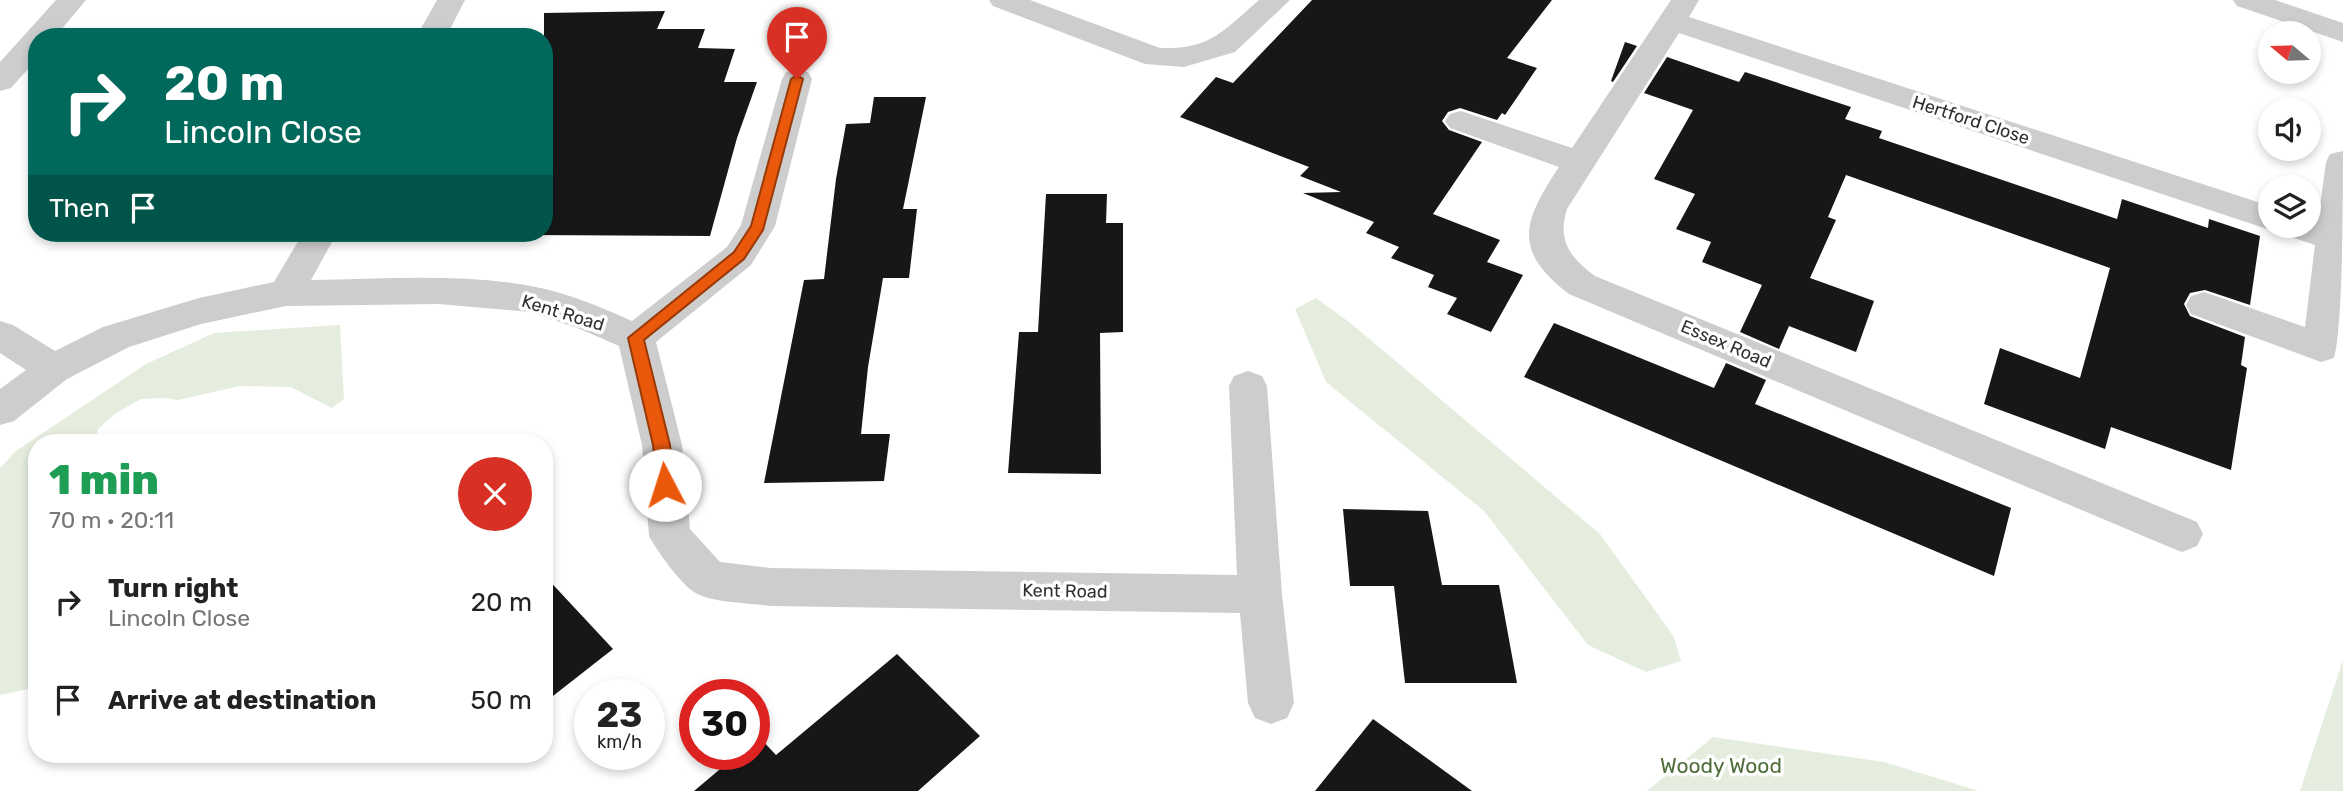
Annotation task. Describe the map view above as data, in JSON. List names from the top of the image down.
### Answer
{
  "streets": {
    "street": ["Hertford Close", "Kent Road", "Essex Road"]
  },
  "crossings": [
    ["Hertford Close", "Essex Road"]
  ],
  "parks": ["Woody Wood"],
  "north": "left",
  "page": {
    "turn": ["20 m", "Lincoln Close"],
    "then": "Then",
    "heading": ["1 min", "70 m · 20:11"],
    "list": [
      {
        "name": "Turn right",
        "note": "Lincoln Close",
        "value": "20 m"
      },
      {
        "name": "Arrive at destination",
        "value": "50 m"
      }
    ],
    "speed": "23 km/h",
    "limit": "30"
  }
}
